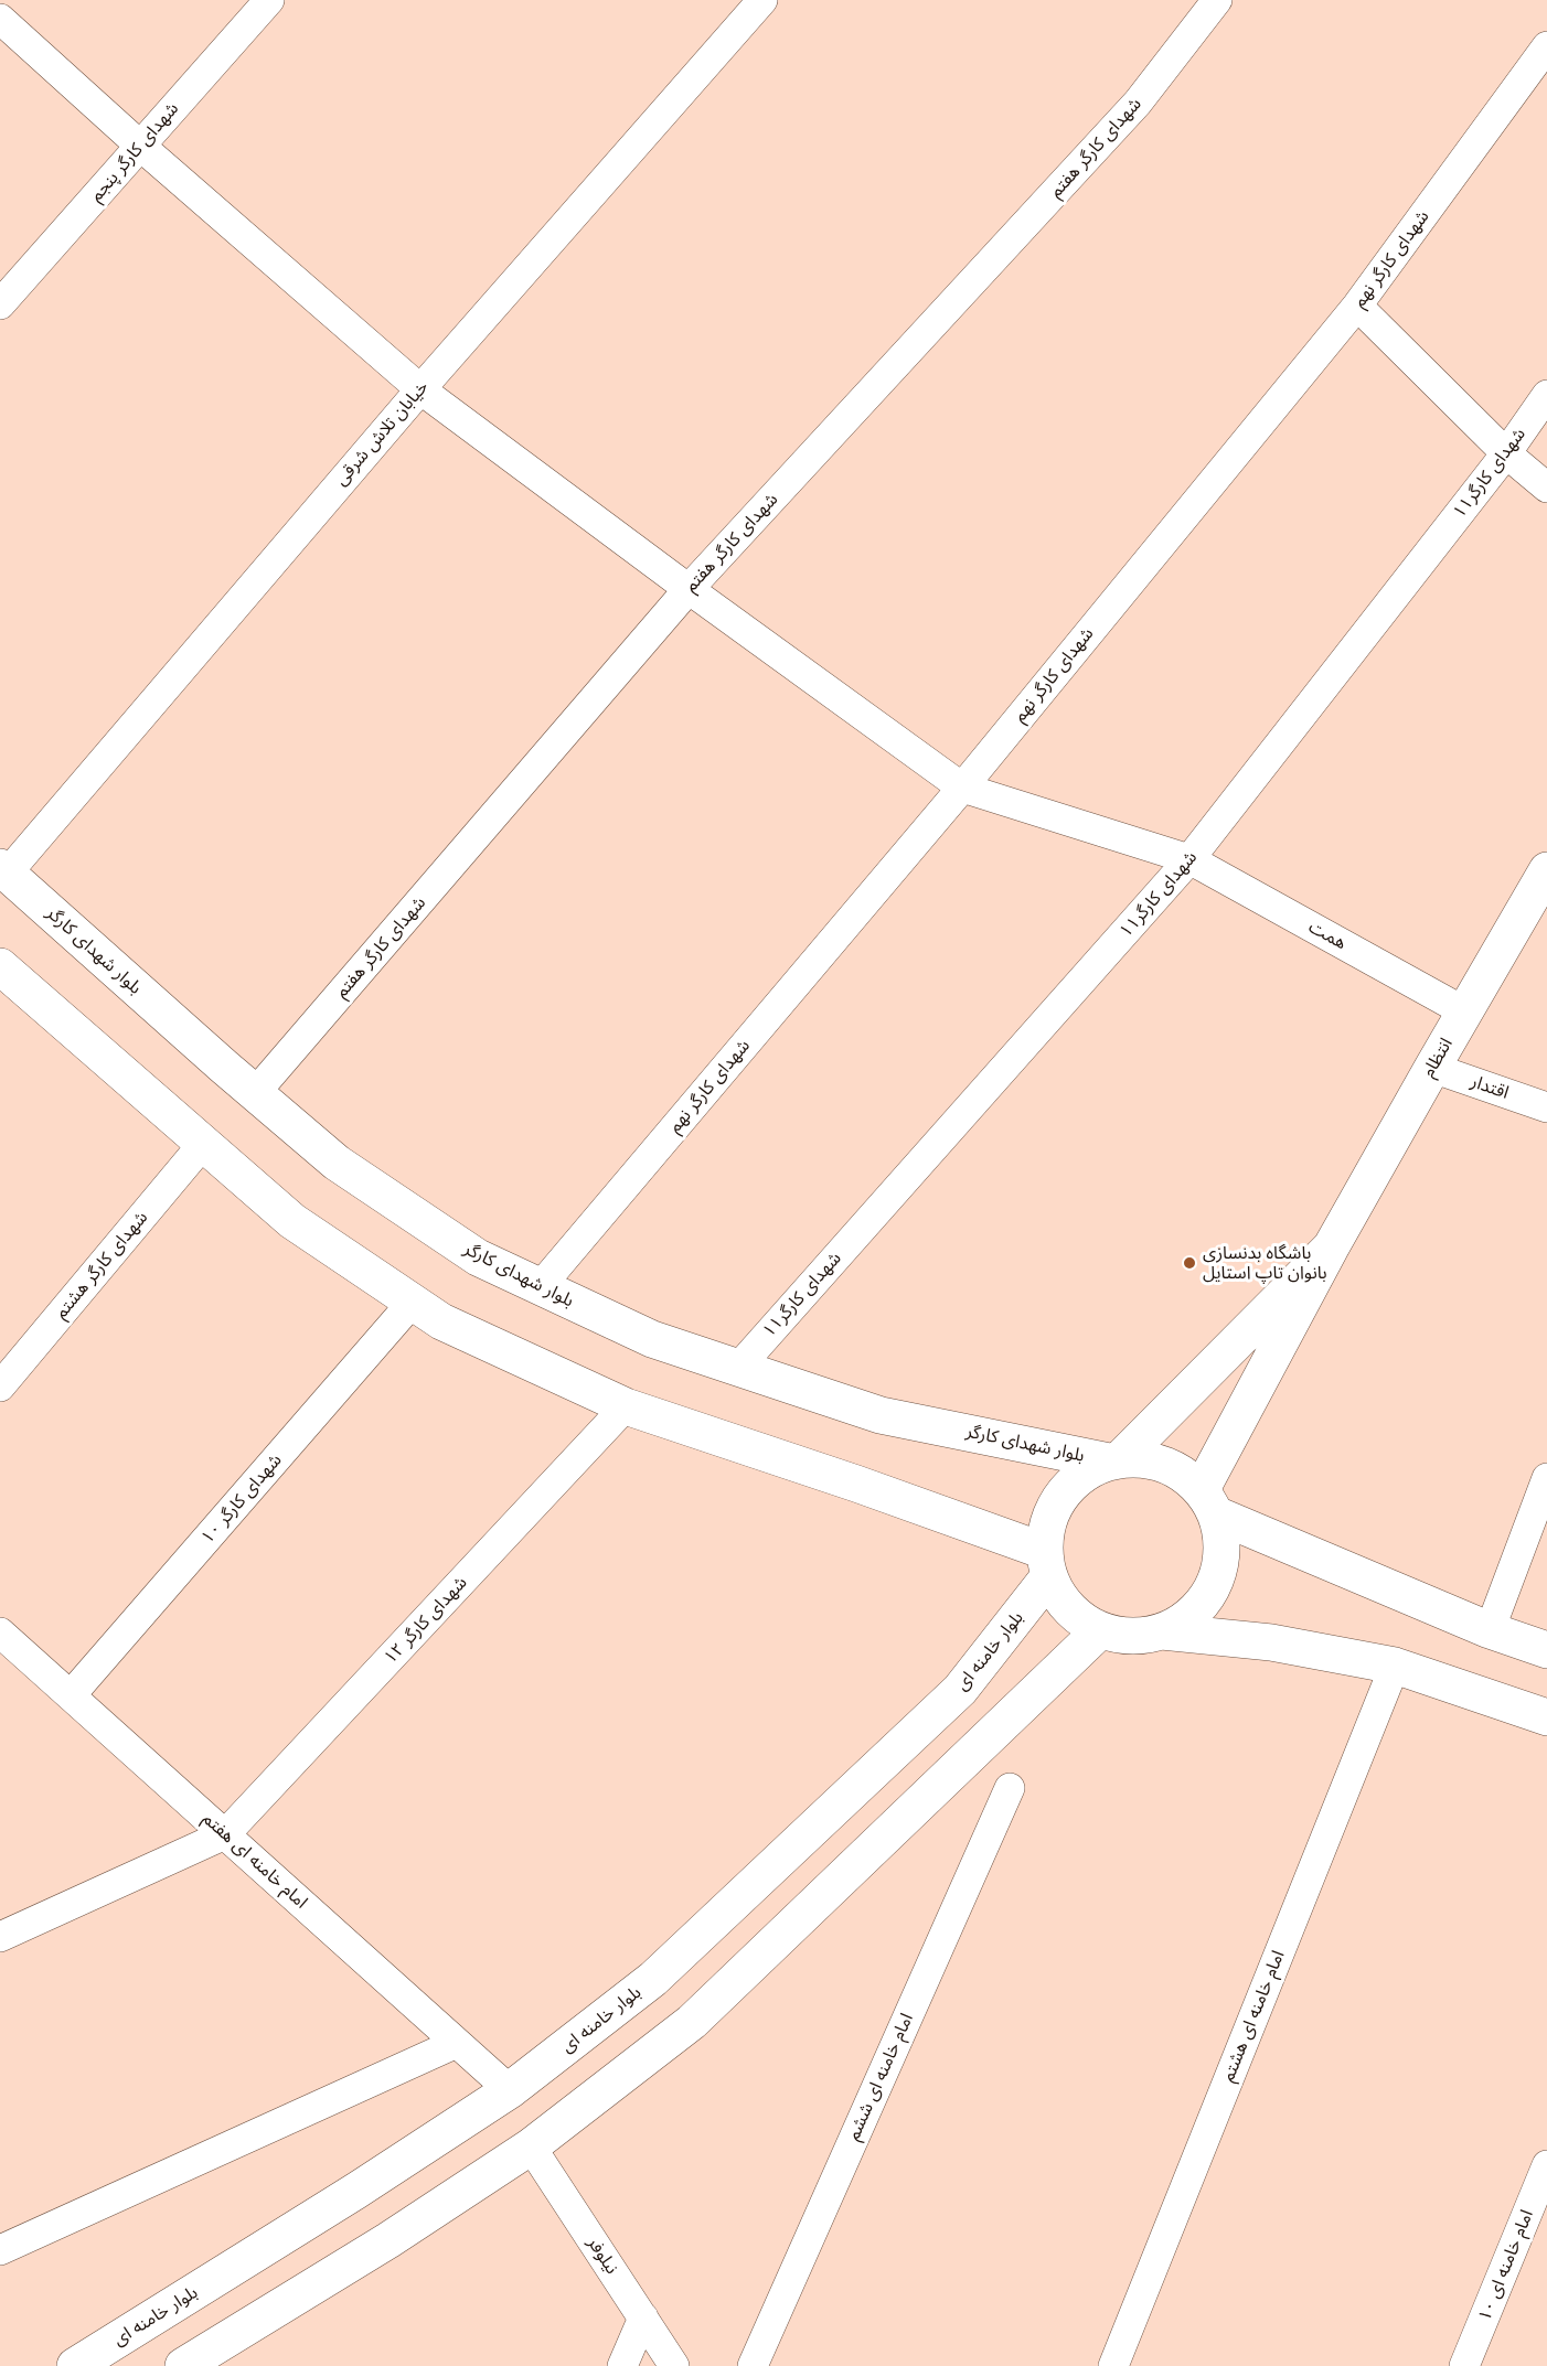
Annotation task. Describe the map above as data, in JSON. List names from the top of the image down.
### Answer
{
  "streets": {
    "main road": ["بلوار شهدای کارگر", "انتظام", "بلوار خامنه ای"],
    "street": [
      "شهدای کارگر هفتم",
      "شهدای کارگر پنجم",
      "شهدای کارگر نهم",
      "خیابان تلاش شرقی",
      "شهدای کارگر۱۱",
      "همت",
      "اقتدار",
      "شهدای کارگر هشتم",
      "شهدای کارگر ۱۰",
      "شهدای کارگر ۱۲",
      "امام خامنه ای هفتم",
      "امام خامنه ای هشتم",
      "امام خامنه ای ششم",
      "نیلوفر",
      "امام خامنه ای ۱۰"
    ]
  },
  "crossings": [
    ["شهدای کارگر هفتم", "همت"],
    ["شهدای کارگر هفتم", "بلوار شهدای کارگر"],
    ["شهدای کارگر پنجم", "همت"],
    ["شهدای کارگر نهم", "همت"],
    ["شهدای کارگر نهم", "بلوار شهدای کارگر"],
    ["خیابان تلاش شرقی", "همت"],
    ["خیابان تلاش شرقی", "بلوار شهدای کارگر"],
    ["شهدای کارگر۱۱", "همت"],
    ["شهدای کارگر۱۱", "بلوار شهدای کارگر"],
    ["همت", "انتظام"],
    ["بلوار شهدای کارگر", "بلوار خامنه ای"],
    ["انتظام", "اقتدار"],
    ["شهدای کارگر ۱۰", "امام خامنه ای هفتم"],
    ["شهدای کارگر ۱۲", "امام خامنه ای هفتم"],
    ["بلوار خامنه ای", "امام خامنه ای هفتم"]
  ],
  "places": ["باشگاه بدنسازی بانوان تاپ استایل"]
}
